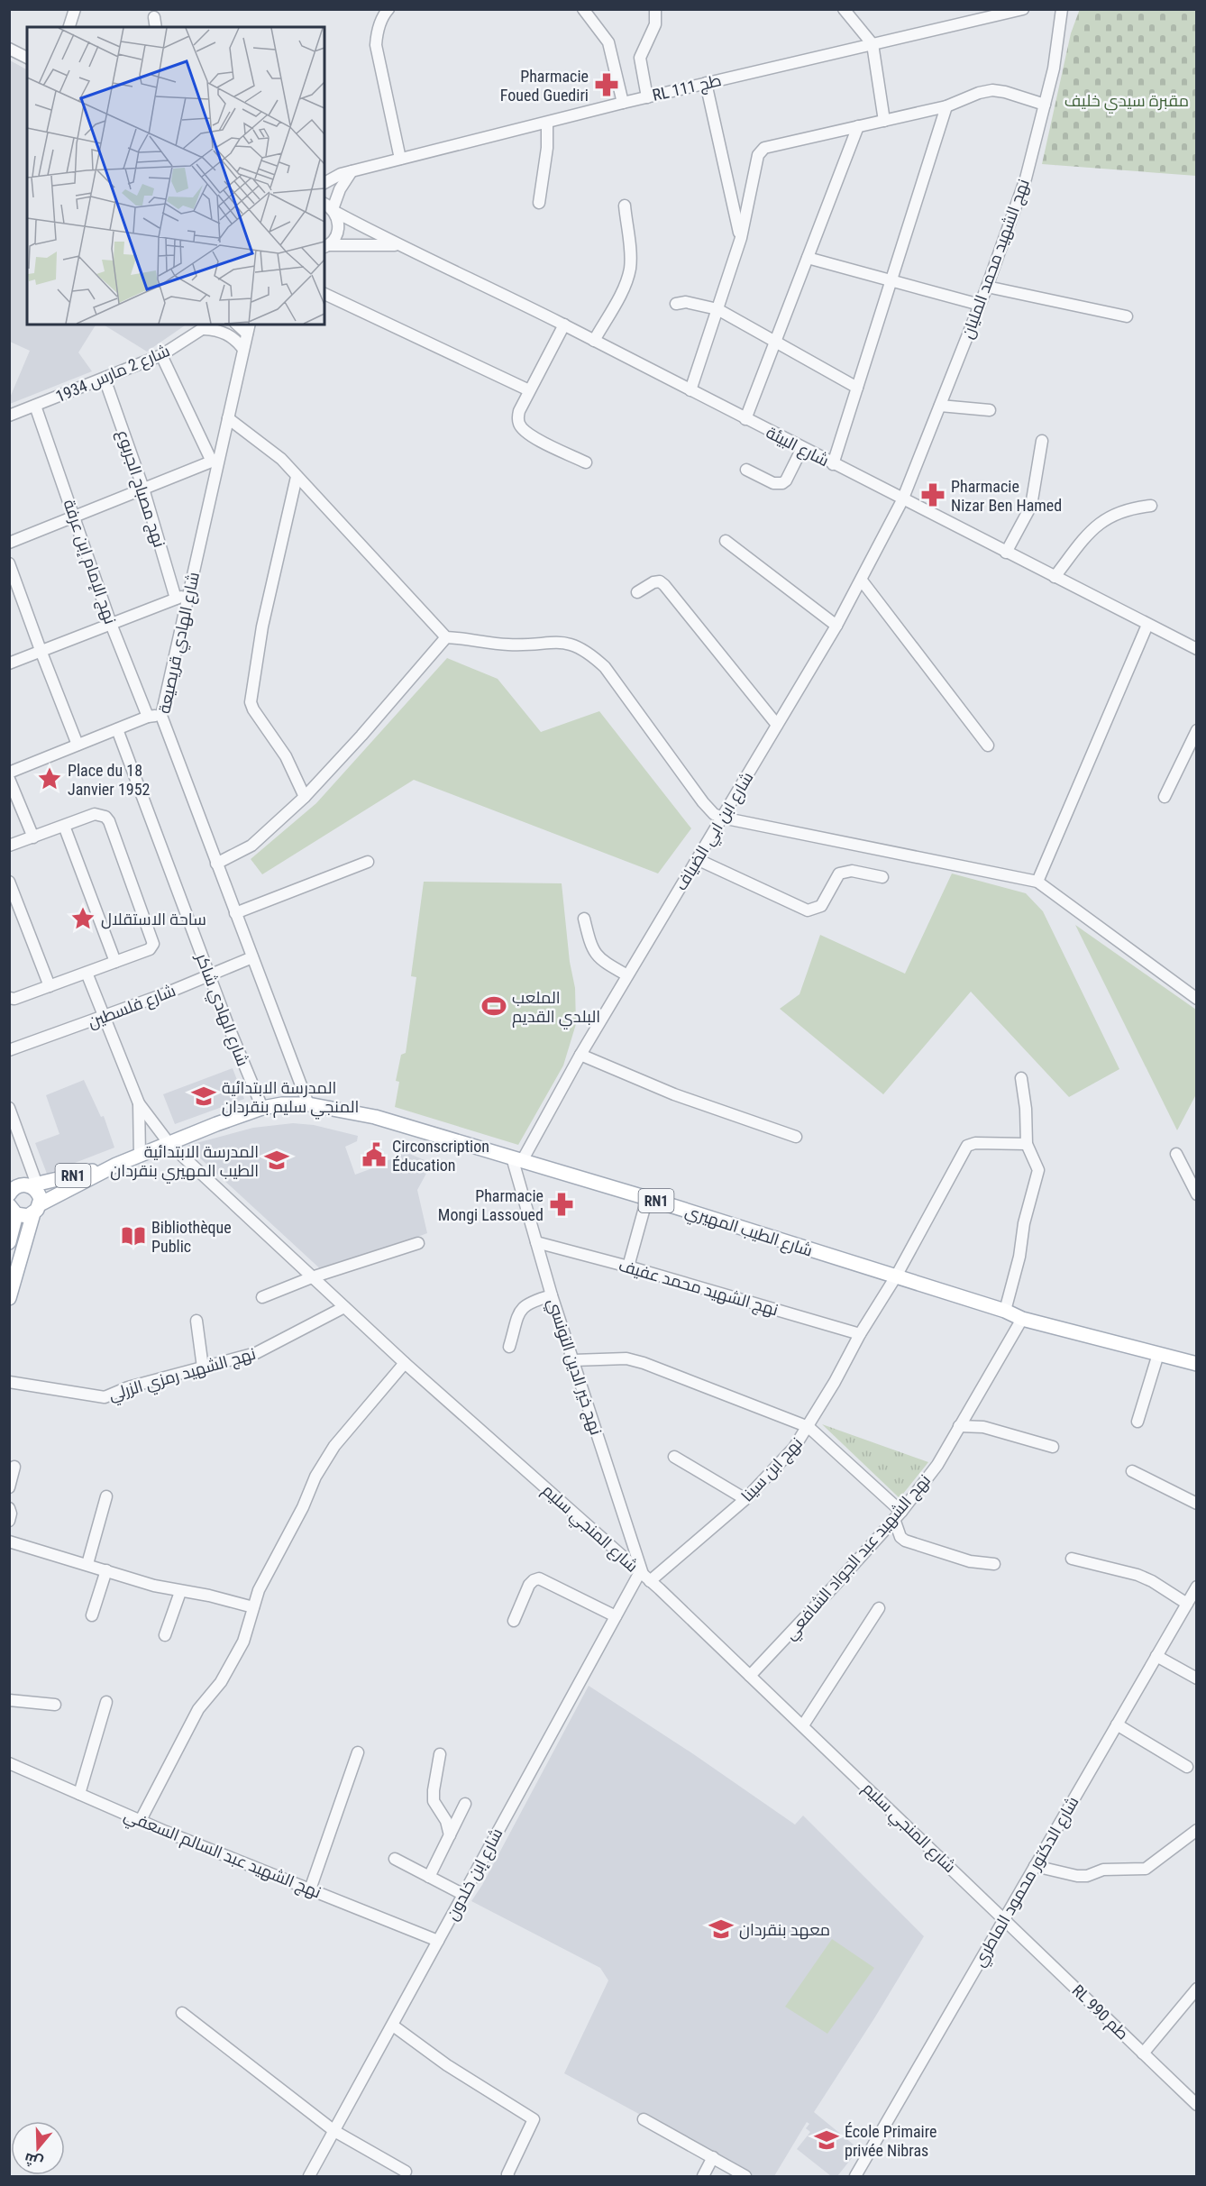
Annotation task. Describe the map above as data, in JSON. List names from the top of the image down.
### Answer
{
  "streets": {
    "main road": ["RN1", "شارع الطيب المهيري"],
    "street": [
      "RL طج 111",
      "نهج الشهيد محمد المليان",
      "شارع 2 مارس 1934",
      "شارع البيئة",
      "نهج مصباح الجربوع",
      "نهج الإمام إبن عرفة",
      "شارع الهادي قريصيعة",
      "شارع ابن ابي الضياف",
      "شارع فلسطين",
      "شارع الهادي شاكر",
      "نهج الشهيد محمد عفيف",
      "نهج خير الدين التونسي",
      "نهج الشهيد رمزي الزرلي",
      "نهج ابن سينا",
      "شارع المنجي سليم",
      "نهج الشهيد عبد الجواد الشافعي",
      "نهج الشهيد عبد السالم السعفي",
      "شارع إبن خلدون",
      "شارع الدكتور محمود الماطري",
      "RL طم 990"
    ]
  },
  "crossings": [
    ["نهج الشهيد محمد المليان", "شارع البيئة"],
    ["نهج الشهيد محمد المليان", "شارع ابن ابي الضياف"],
    ["شارع 2 مارس 1934", "نهج مصباح الجربوع"],
    ["شارع 2 مارس 1934", "نهج الإمام إبن عرفة"],
    ["شارع البيئة", "شارع ابن ابي الضياف"],
    ["شارع الهادي قريصيعة", "شارع فلسطين"],
    ["شارع الهادي قريصيعة", "شارع الطيب المهيري"],
    ["شارع ابن ابي الضياف", "شارع الطيب المهيري"],
    ["شارع ابن ابي الضياف", "نهج خير الدين التونسي"],
    ["شارع فلسطين", "شارع الهادي شاكر"],
    ["شارع الهادي شاكر", "شارع الطيب المهيري"],
    ["RN1", "شارع الطيب المهيري"],
    ["شارع الطيب المهيري", "نهج خير الدين التونسي"],
    ["شارع الطيب المهيري", "نهج ابن سينا"],
    ["شارع الطيب المهيري", "شارع المنجي سليم"],
    ["شارع الطيب المهيري", "نهج الشهيد عبد الجواد الشافعي"],
    ["نهج الشهيد محمد عفيف", "نهج خير الدين التونسي"],
    ["نهج الشهيد محمد عفيف", "نهج ابن سينا"],
    ["نهج خير الدين التونسي", "نهج ابن سينا"],
    ["نهج خير الدين التونسي", "شارع المنجي سليم"],
    ["نهج خير الدين التونسي", "شارع إبن خلدون"],
    ["نهج الشهيد رمزي الزرلي", "شارع المنجي سليم"],
    ["نهج ابن سينا", "شارع المنجي سليم"],
    ["نهج ابن سينا", "شارع إبن خلدون"],
    ["شارع المنجي سليم", "نهج الشهيد عبد الجواد الشافعي"],
    ["شارع المنجي سليم", "شارع إبن خلدون"],
    ["شارع المنجي سليم", "شارع الدكتور محمود الماطري"],
    ["شارع المنجي سليم", "RL طم 990"],
    ["نهج الشهيد عبد السالم السعفي", "شارع إبن خلدون"],
    ["شارع الدكتور محمود الماطري", "RL طم 990"]
  ],
  "parks": ["مقبرة سيدي خليف"],
  "places": {
    "pharmacy": ["Pharmacie Foued Guediri", "Pharmacie Nizar Ben Hamed", "Pharmacie Mongi Lassoued"],
    "place": ["Place du 18 Janvier 1952", "ساحة الاستقلال"],
    "sports": ["الملعب البلدي القديم"],
    "school or university": [
      "المدرسة الابتدائية المنجي سليم بنقردان",
      "المدرسة الابتدائية الطيب المهيري بنقردان",
      "معهد بنقردان",
      "École Primaire privée Nibras"
    ],
    "public building": ["Circonscription Éducation"],
    "library": ["Bibliothèque Public"]
  },
  "north": "bottom"
}
